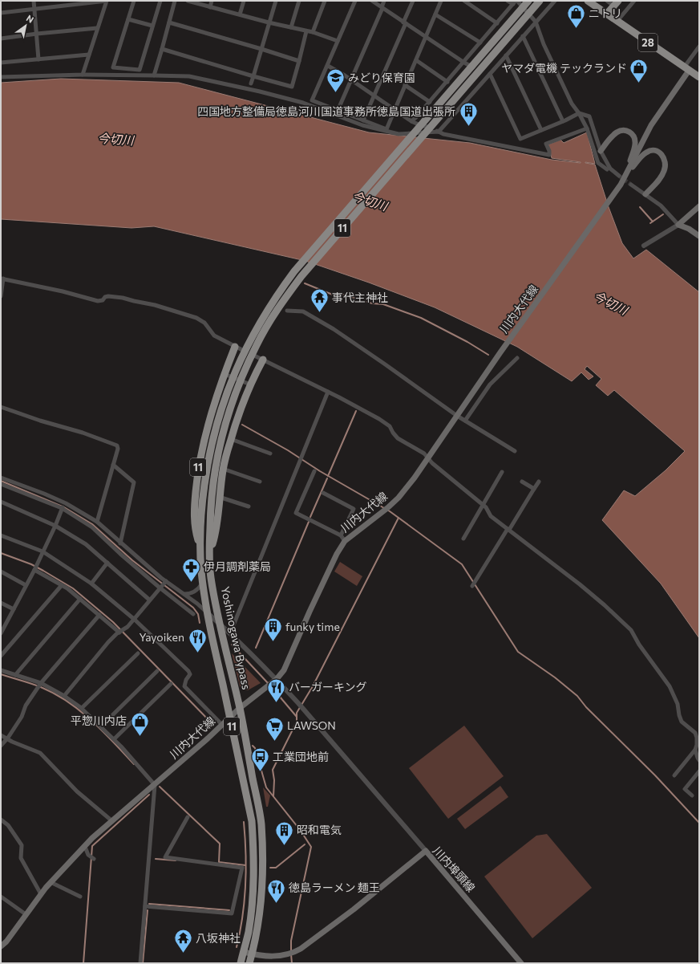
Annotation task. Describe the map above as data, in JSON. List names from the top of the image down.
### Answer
{
  "streets": {
    "highway": ["28", "11", "Yoshinogawa Bypass"],
    "main road": ["川内大代線", "川内埠頭線"]
  },
  "crossings": [
    ["28", "川内大代線"],
    ["11", "Yoshinogawa Bypass"],
    ["川内大代線", "Yoshinogawa Bypass"],
    ["Yoshinogawa Bypass", "川内埠頭線"]
  ],
  "water": ["今切川"],
  "places": {
    "shop": ["ニトリ", "ヤマダ電機 テックランド", "平惣川内店"],
    "school or university": ["みどり保育園"],
    "building": ["四国地方整備局徳島河川国道事務所徳島国道出張所", "funky time", "昭和電気"],
    "temple": ["事代主神社", "八坂神社"],
    "pharmacy": ["伊月調剤薬局"],
    "restaurant": ["Yayoiken", "バーガーキング", "徳島ラーメン 麺王"],
    "supermarket": ["LAWSON"],
    "bus stop": ["工業団地前"]
  },
  "north": "top right"
}
